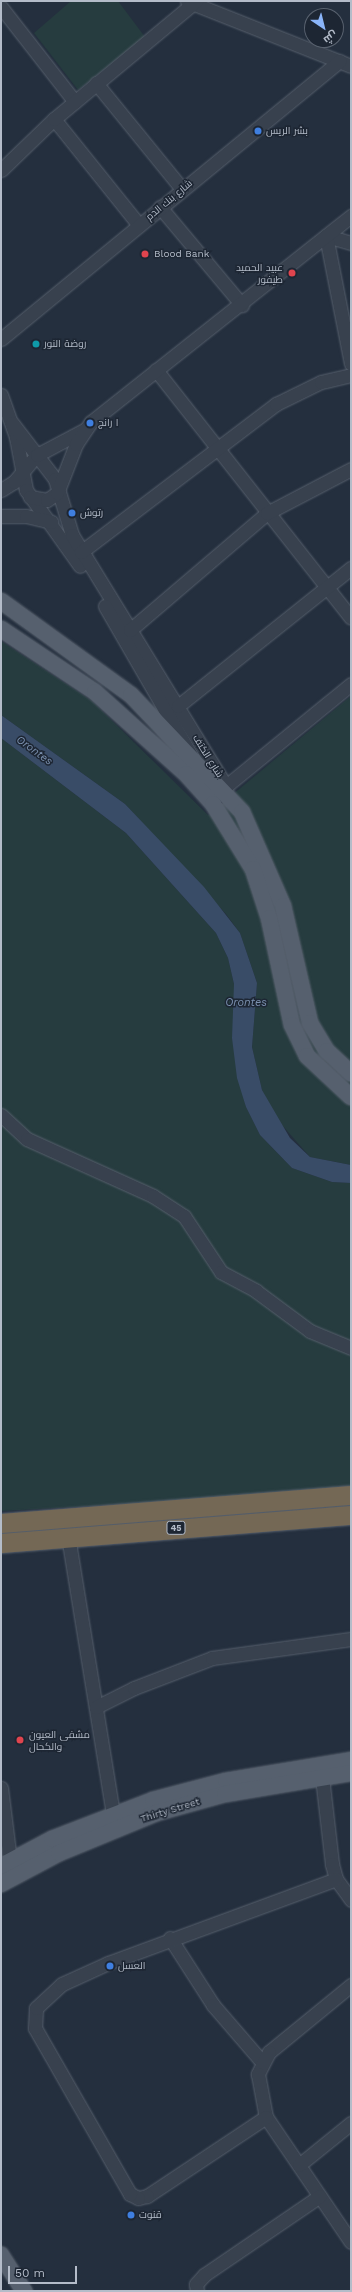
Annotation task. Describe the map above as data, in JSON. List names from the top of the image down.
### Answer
{
  "streets": {
    "highway": ["45"],
    "main road": ["Thirty Street"],
    "street": ["شارع بنك الدم", "شارع الكتف"]
  },
  "water": ["Orontes"],
  "places": [
    "بشر الريس",
    "Blood Bank",
    "عبيد الحميد طيفور",
    "روضة النور",
    "ا رانج",
    "رتوش",
    "مشفى العيون والكحال",
    "العسل",
    "قنوت"
  ],
  "scale_bar": "50 m",
  "north": "bottom right"
}
